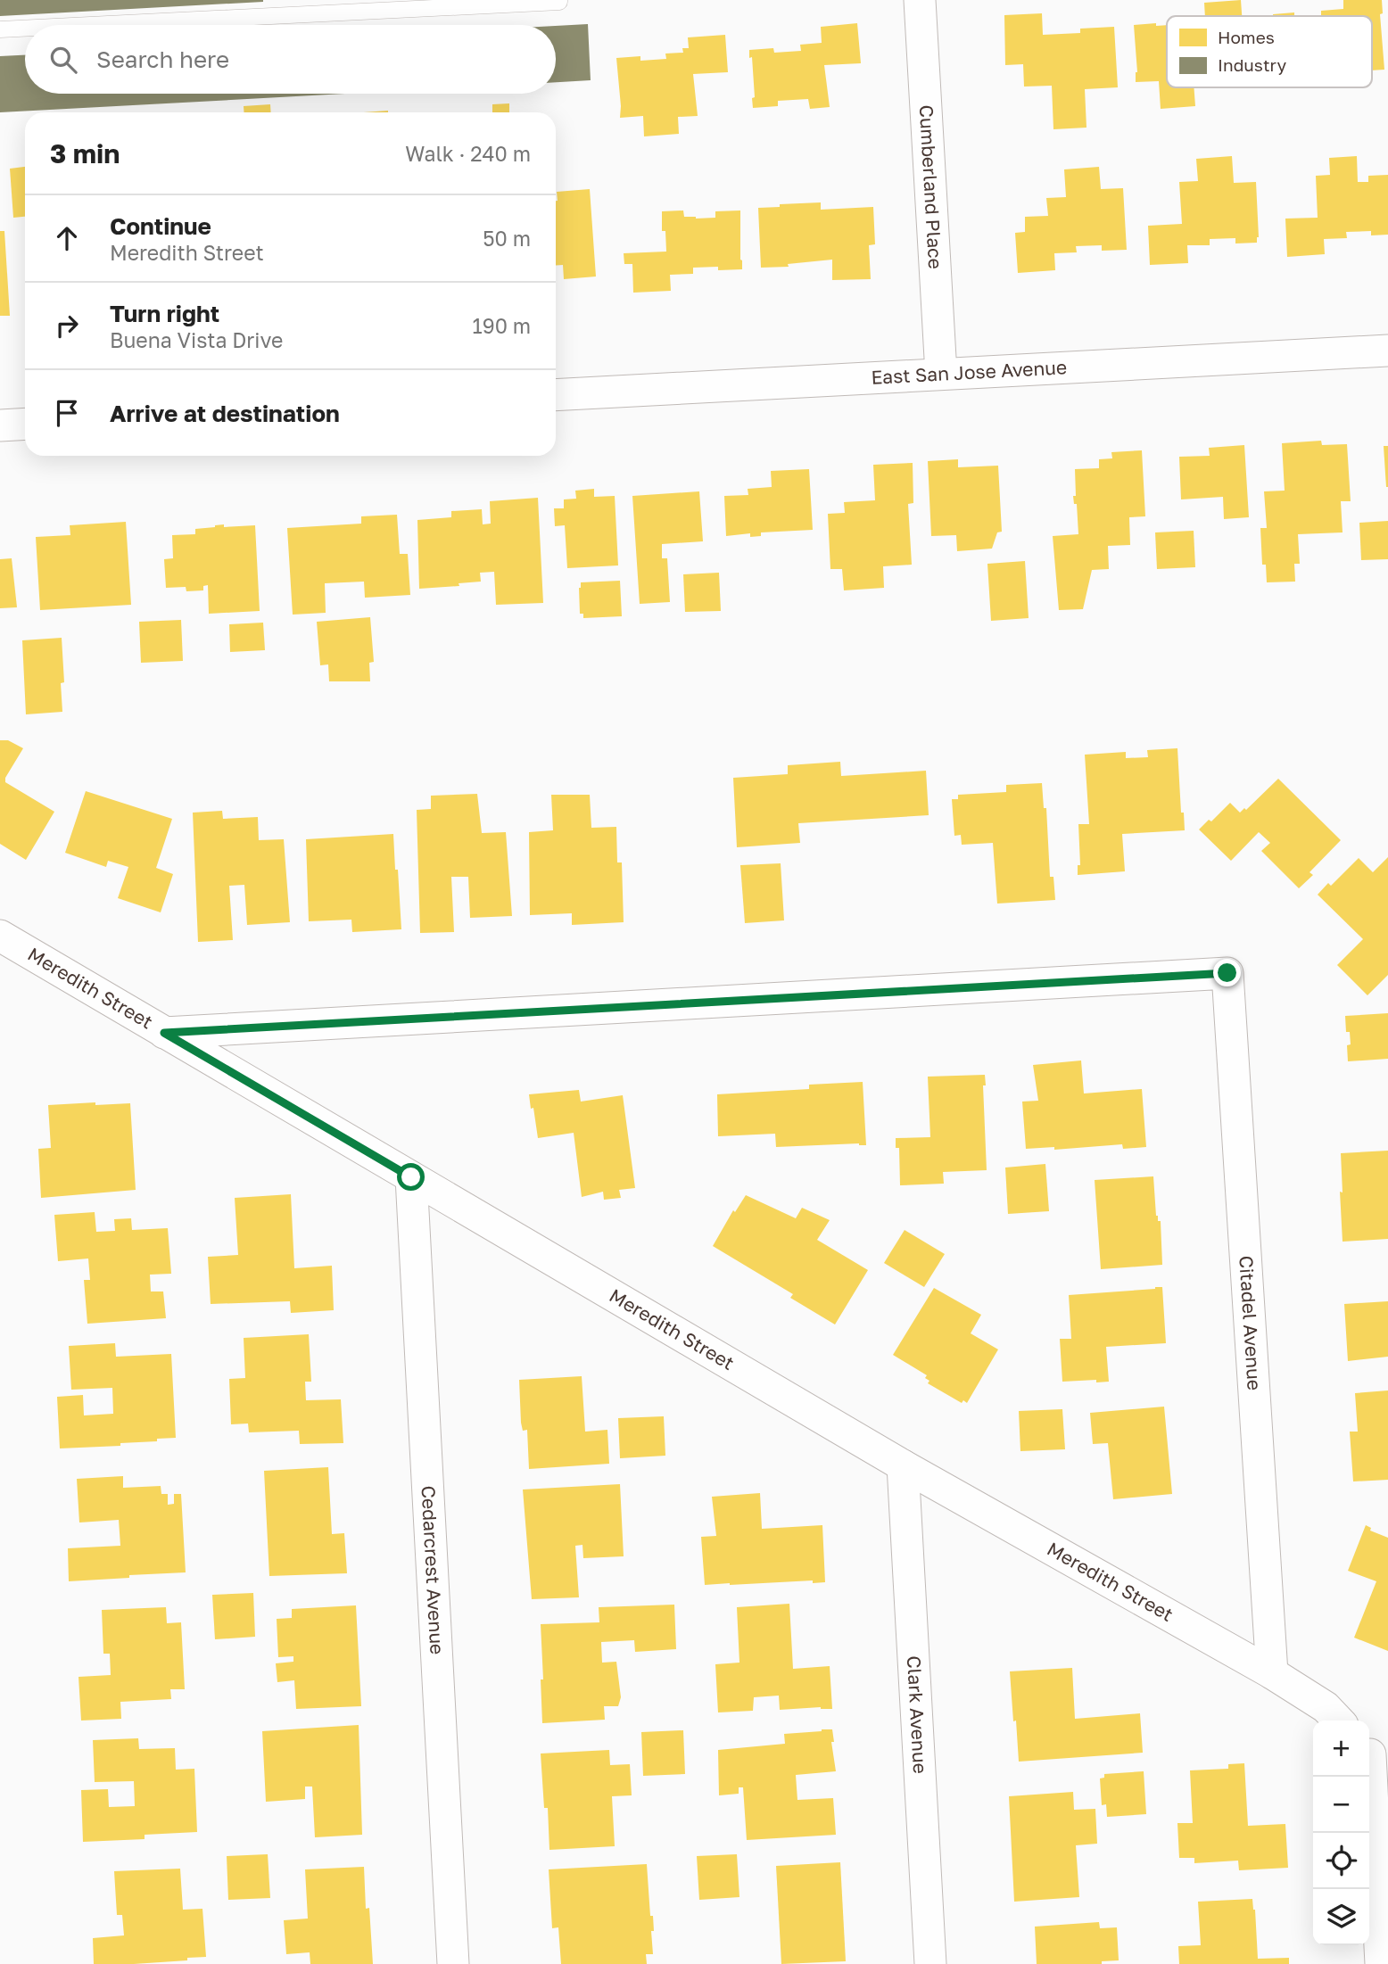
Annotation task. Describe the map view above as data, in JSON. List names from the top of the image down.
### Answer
{
  "streets": {
    "street": [
      "Cumberland Place",
      "East San Jose Avenue",
      "Meredith Street",
      "Citadel Avenue",
      "Cedarcrest Avenue",
      "Clark Avenue"
    ]
  },
  "crossings": [
    ["Cumberland Place", "East San Jose Avenue"],
    ["Meredith Street", "Citadel Avenue"],
    ["Meredith Street", "Cedarcrest Avenue"],
    ["Meredith Street", "Clark Avenue"]
  ],
  "legend": ["Homes", "Industry"],
  "page": {
    "search": "Search here",
    "heading": ["3 min", "Walk · 240 m"],
    "list": [
      ["Continue", "Meredith Street", "50 m"],
      ["Turn right", "Buena Vista Drive", "190 m"],
      "Arrive at destination"
    ],
    "map_buttons": ["+", "−"]
  }
}
